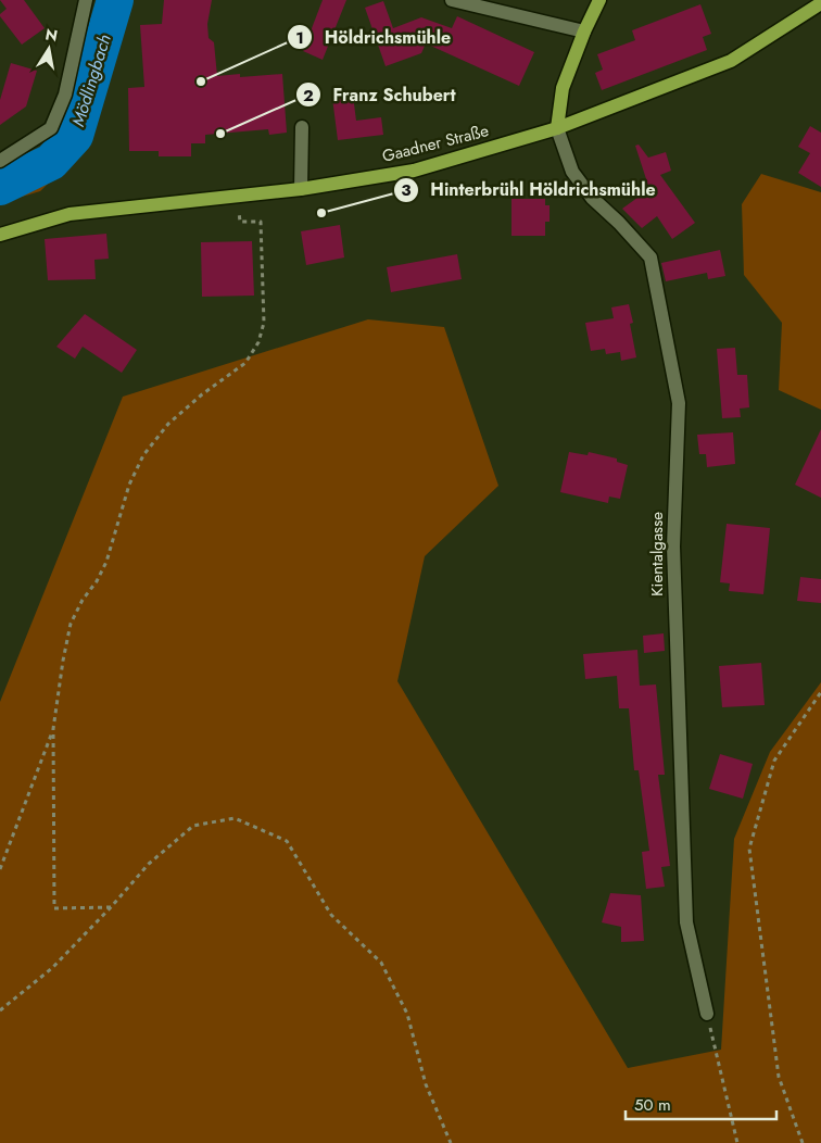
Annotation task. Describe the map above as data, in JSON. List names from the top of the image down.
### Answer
{
  "streets": {
    "main road": ["Gaadner Straße"],
    "street": ["Kientalgasse"]
  },
  "crossings": [
    ["Gaadner Straße", "Kientalgasse"]
  ],
  "water": ["Mödlingbach"],
  "places": ["Höldrichsmühle", "Franz Schubert", "Hinterbrühl Höldrichsmühle"],
  "scale_bar": "50 m",
  "north": "top"
}
